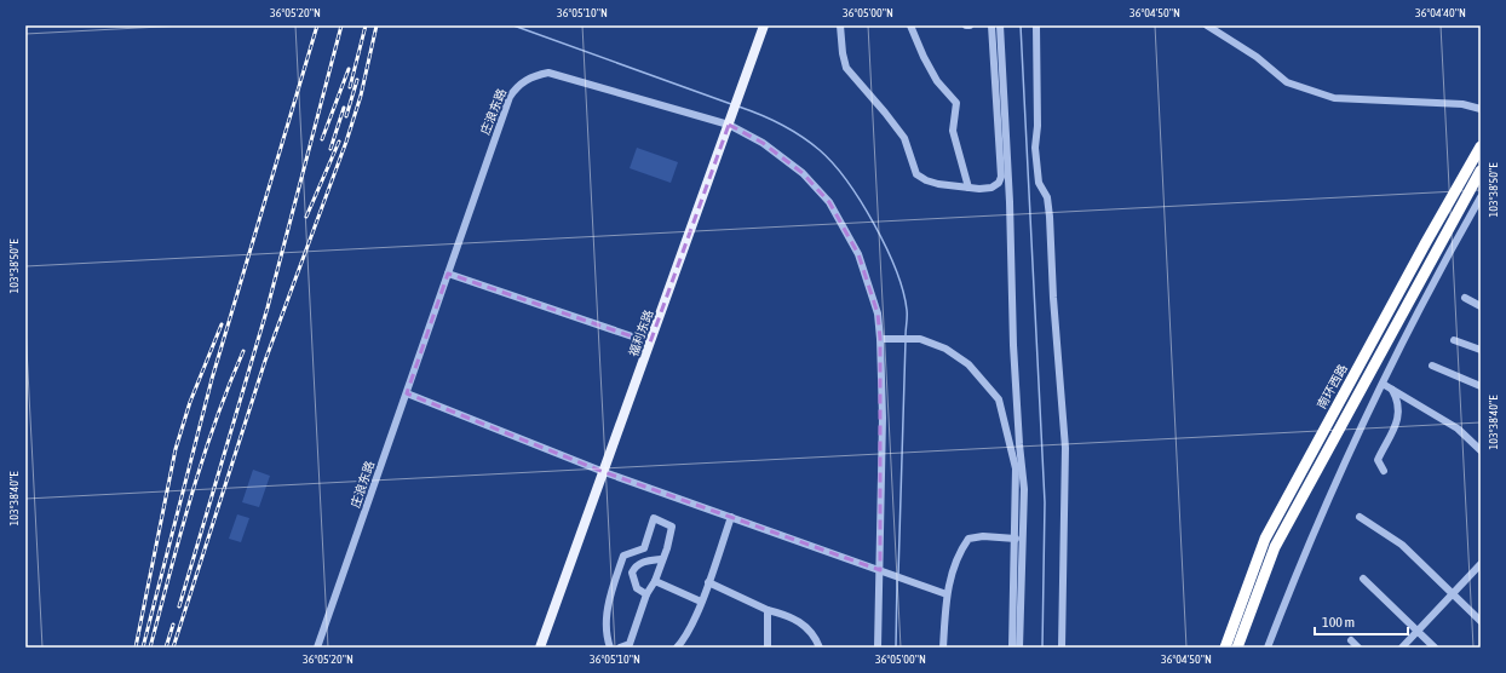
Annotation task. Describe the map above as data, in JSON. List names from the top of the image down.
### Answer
{
  "streets": {
    "highway": ["南环西路"],
    "main road": ["福利东路"],
    "street": ["庄浪东路"]
  },
  "crossings": [
    ["庄浪东路", "福利东路"]
  ],
  "scale_bar": "100 m",
  "coordinates": [
    "36°05'20\"N",
    "36°05'10\"N",
    "36°05'00\"N",
    "36°04'50\"N",
    "36°04'40\"N",
    "103°38'50\"E",
    "103°38'40\"E"
  ]
}
